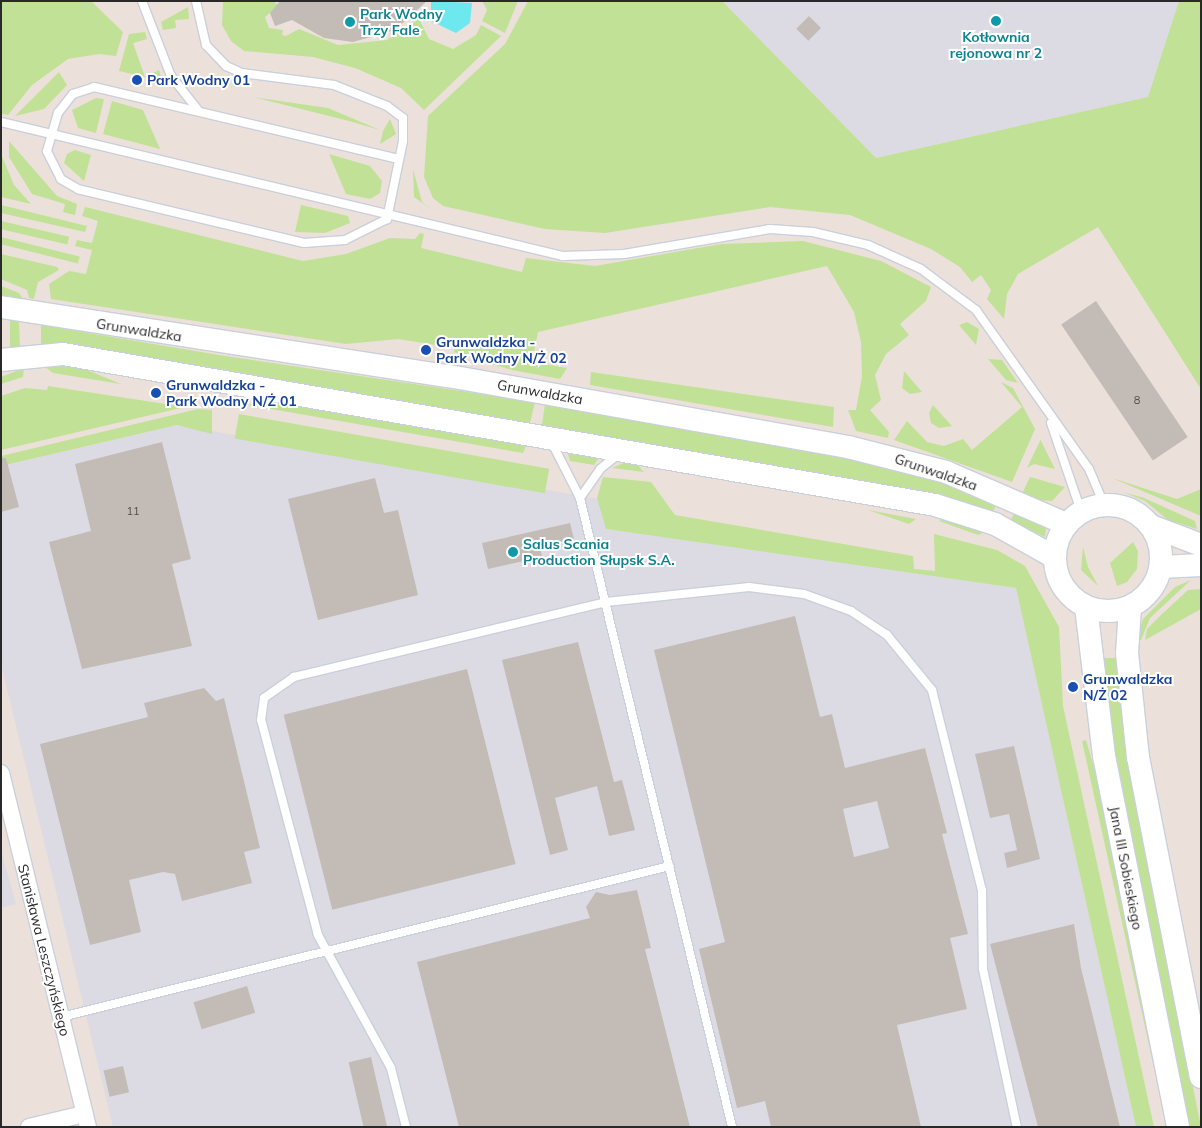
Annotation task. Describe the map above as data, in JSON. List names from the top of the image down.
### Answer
{
  "streets": {
    "street": ["Grunwaldzka", "Jana III Sobieskiego", "Stanisława Leszczyńskiego"]
  },
  "crossings": [
    ["Grunwaldzka", "Jana III Sobieskiego"]
  ],
  "places": [
    "Kotłownia rejonowa nr 2",
    "Park Wodny Trzy Fale",
    "Park Wodny 01",
    "Grunwaldzka - Park Wodny N/Ż 02",
    "Grunwaldzka - Park Wodny N/Ż 01",
    "Salus Scania Production Słupsk S.A.",
    "Grunwaldzka N/Ż 02"
  ],
  "house_numbers": ["8", "11"]
}
